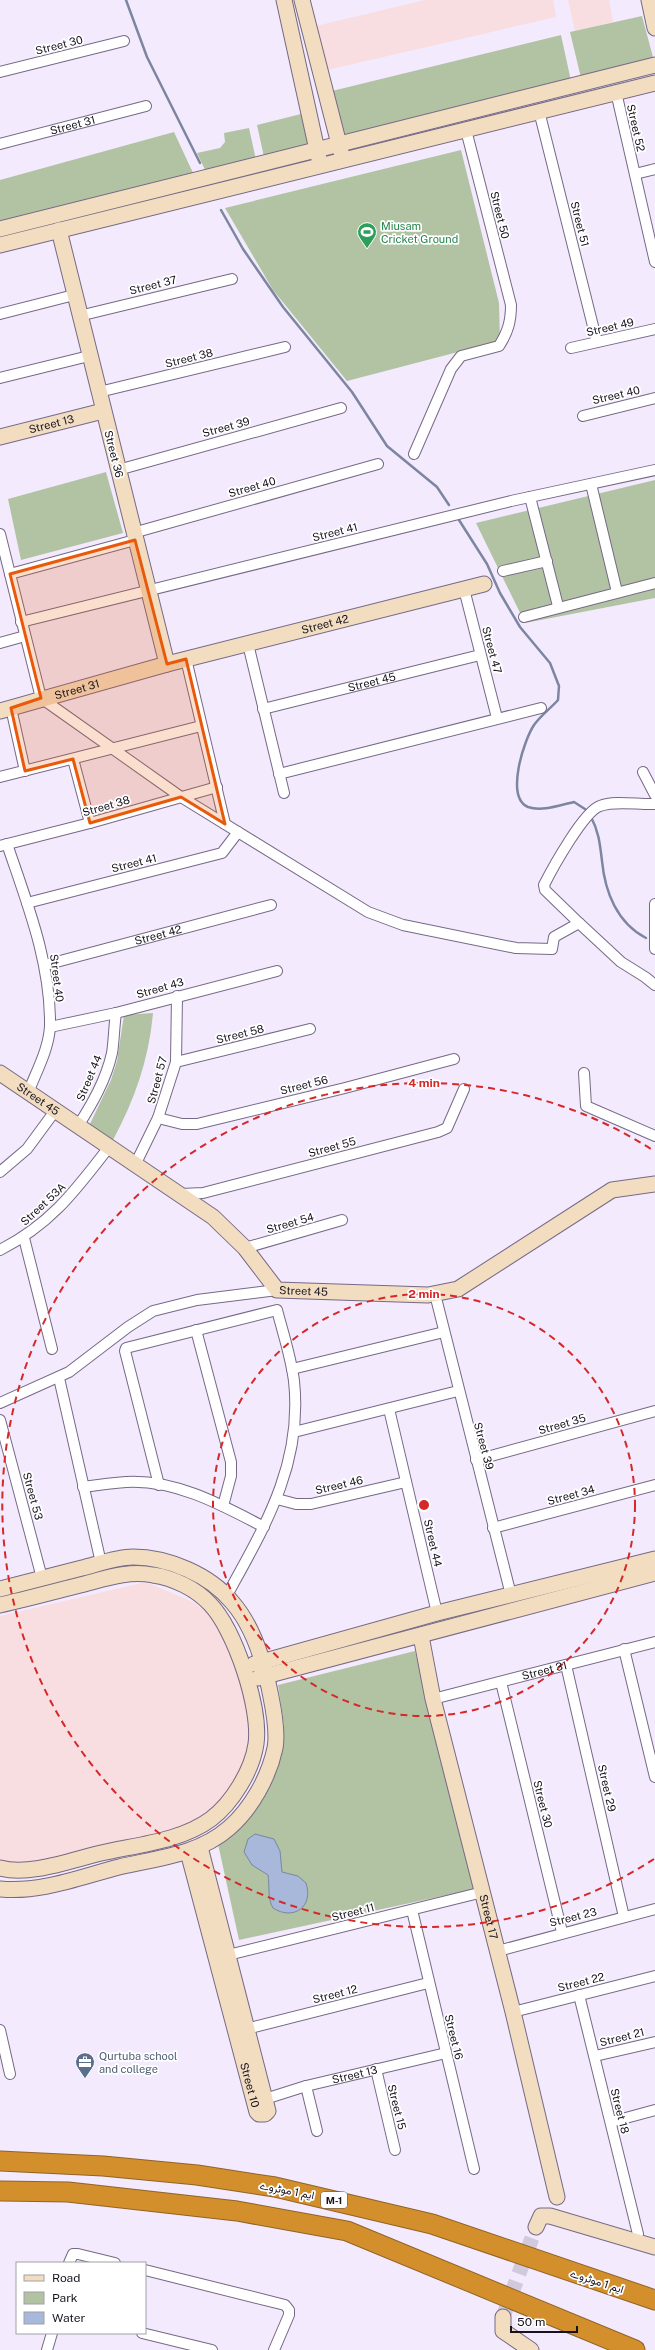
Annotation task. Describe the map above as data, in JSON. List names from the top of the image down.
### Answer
{
  "streets": {
    "highway": ["ایم 1 موٹروے", "M-1"],
    "street": [
      "Street 30",
      "Street 31",
      "Street 52",
      "Street 50",
      "Street 51",
      "Street 37",
      "Street 49",
      "Street 38",
      "Street 40",
      "Street 13",
      "Street 39",
      "Street 36",
      "Street 41",
      "Street 42",
      "Street 47",
      "Street 45",
      "Street 43",
      "Street 58",
      "Street 44",
      "Street 57",
      "Street 56",
      "Street 55",
      "Street 53A",
      "Street 54",
      "Street 35",
      "Street 46",
      "Street 34",
      "Street 53",
      "Street 29",
      "Street 11",
      "Street 17",
      "Street 23",
      "Street 22",
      "Street 12",
      "Street 16",
      "Street 21",
      "Street 10",
      "Street 15",
      "Street 18"
    ]
  },
  "crossings": [
    ["Street 30", "Street 31"],
    ["Street 30", "Street 23"],
    ["Street 31", "Street 36"],
    ["Street 31", "Street 42"],
    ["Street 31", "Street 29"],
    ["Street 31", "Street 17"],
    ["Street 51", "Street 49"],
    ["Street 37", "Street 36"],
    ["Street 38", "Street 40"],
    ["Street 38", "Street 36"],
    ["Street 40", "Street 36"],
    ["Street 40", "Street 41"],
    ["Street 40", "Street 42"],
    ["Street 40", "Street 45"],
    ["Street 40", "Street 43"],
    ["Street 13", "Street 36"],
    ["Street 13", "Street 16"],
    ["Street 13", "Street 10"],
    ["Street 13", "Street 15"],
    ["Street 39", "Street 36"],
    ["Street 39", "Street 35"],
    ["Street 39", "Street 34"],
    ["Street 36", "Street 41"],
    ["Street 36", "Street 42"],
    ["Street 42", "Street 47"],
    ["Street 47", "Street 45"],
    ["Street 45", "Street 44"],
    ["Street 45", "Street 57"],
    ["Street 45", "Street 55"],
    ["Street 45", "Street 53A"],
    ["Street 45", "Street 54"],
    ["Street 45", "Street 46"],
    ["Street 43", "Street 44"],
    ["Street 43", "Street 57"],
    ["Street 58", "Street 57"],
    ["Street 44", "Street 46"],
    ["Street 57", "Street 56"],
    ["Street 29", "Street 23"],
    ["Street 11", "Street 17"],
    ["Street 11", "Street 16"],
    ["Street 11", "Street 10"],
    ["Street 17", "Street 23"],
    ["Street 17", "Street 22"],
    ["Street 22", "Street 18"],
    ["Street 12", "Street 16"],
    ["Street 12", "Street 10"],
    ["Street 21", "Street 18"]
  ],
  "places": {
    "sports": ["Miusam Cricket Ground"],
    "office": ["Qurtuba school and college"]
  },
  "legend": ["Road", "Park", "Water"],
  "scale_bar": "50 m",
  "rings": ["4 min", "2 min"]
}
